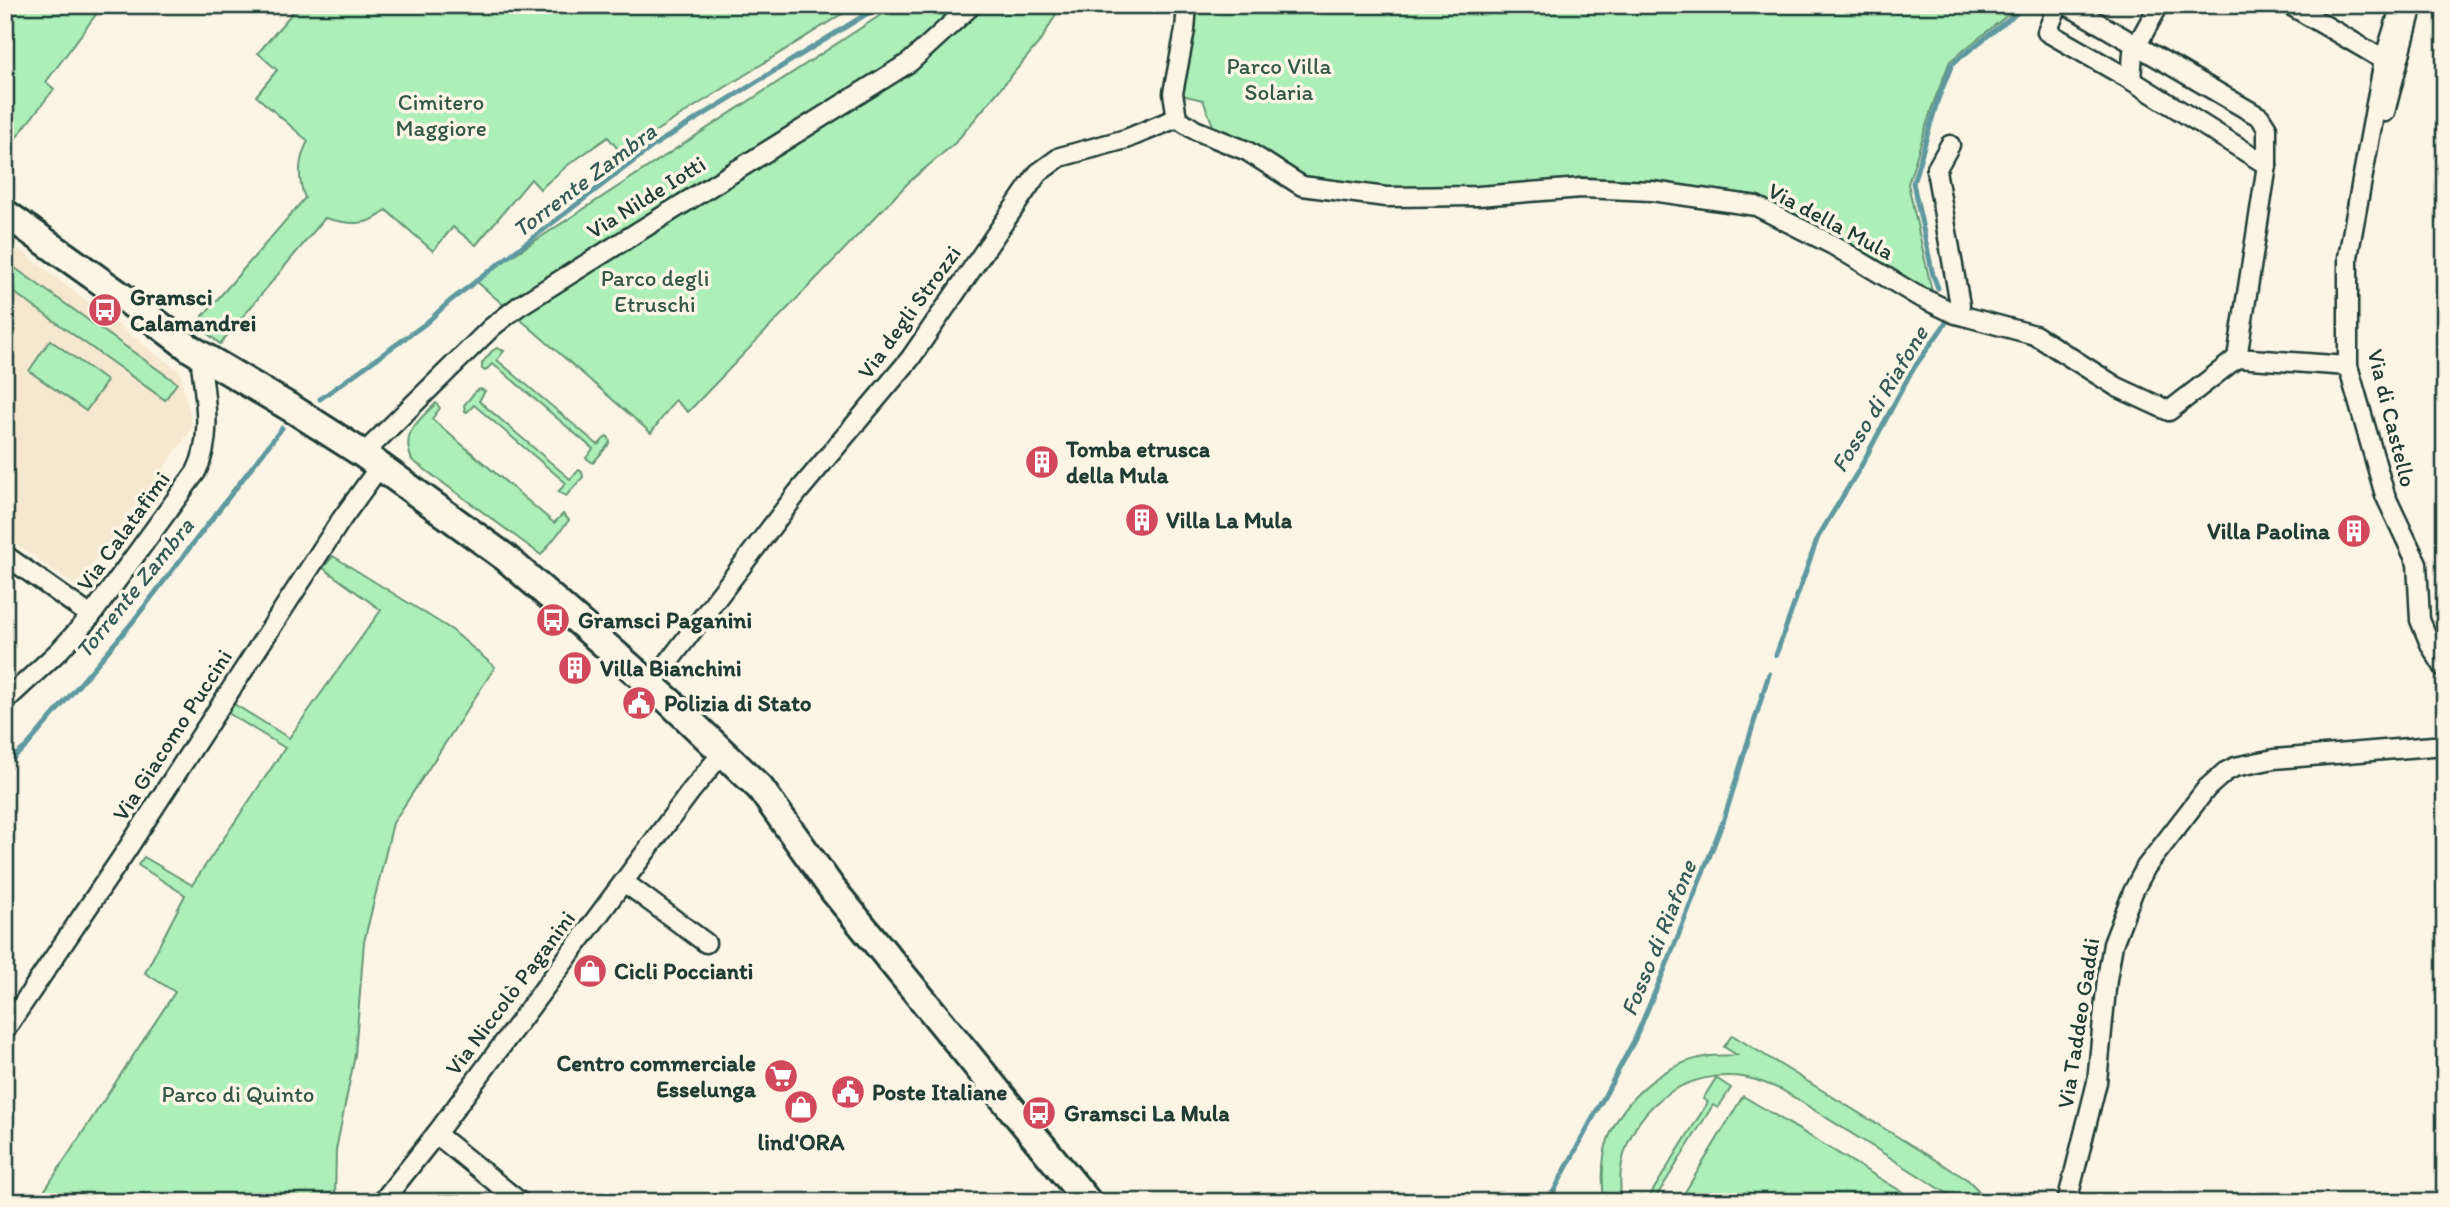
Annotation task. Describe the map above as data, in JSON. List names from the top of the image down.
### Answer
{
  "streets": {
    "street": [
      "Via Nilde Iotti",
      "Via della Mula",
      "Via degli Strozzi",
      "Via di Castello",
      "Via Calatafimi",
      "Via Giacomo Puccini",
      "Via Niccolò Paganini",
      "Via Taddeo Gaddi"
    ]
  },
  "crossings": [
    ["Via Nilde Iotti", "Via Giacomo Puccini"],
    ["Via della Mula", "Via degli Strozzi"]
  ],
  "water": ["Torrente Zambra", "Fosso di Riafone"],
  "parks": [
    "Parco Villa Solaria",
    "Cimitero Maggiore",
    "Parco degli Etruschi",
    "Parco di Quinto"
  ],
  "places": {
    "bus stop": ["Gramsci Calamandrei", "Gramsci Paganini", "Gramsci La Mula"],
    "building": [
      "Tomba etrusca della Mula",
      "Villa La Mula",
      "Villa Paolina",
      "Villa Bianchini"
    ],
    "public building": ["Polizia di Stato", "Poste Italiane"],
    "shop": ["Cicli Poccianti", "lind'ORA"],
    "supermarket": ["Centro commerciale Esselunga"]
  }
}
